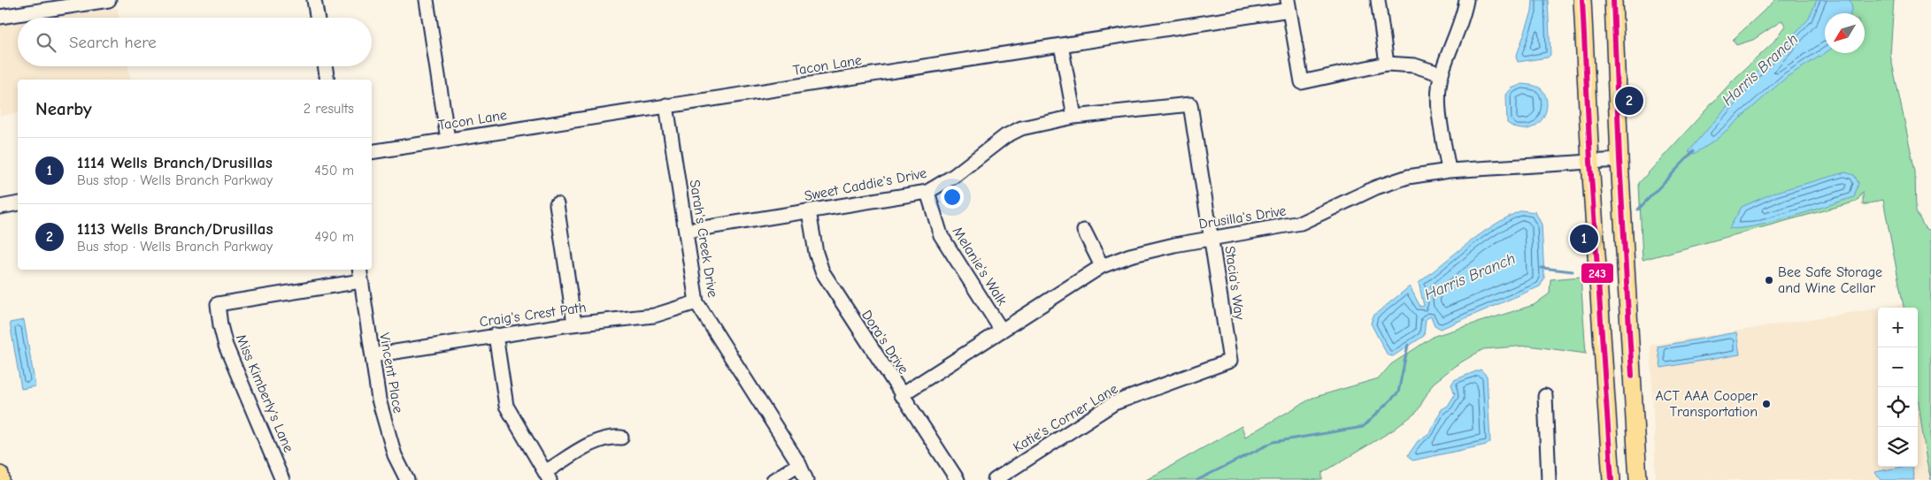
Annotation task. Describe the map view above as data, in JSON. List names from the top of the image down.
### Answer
{
  "streets": {
    "street": [
      "Tacon Lane",
      "Sweet Caddie's Drive",
      "Drusilla's Drive",
      "Sarah's Creek Drive",
      "Melanie's Walk",
      "Stacia's Way",
      "Craig's Crest Path",
      "Dora's Drive",
      "Vincent Place",
      "Miss Kimberly's Lane",
      "Katie's Corner Lane"
    ]
  },
  "crossings": [
    ["Tacon Lane", "Sarah's Creek Drive"],
    ["Sweet Caddie's Drive", "Sarah's Creek Drive"],
    ["Sweet Caddie's Drive", "Melanie's Walk"],
    ["Sweet Caddie's Drive", "Stacia's Way"],
    ["Sweet Caddie's Drive", "Dora's Drive"],
    ["Drusilla's Drive", "Melanie's Walk"],
    ["Drusilla's Drive", "Stacia's Way"],
    ["Drusilla's Drive", "Dora's Drive"],
    ["Sarah's Creek Drive", "Craig's Crest Path"],
    ["Stacia's Way", "Katie's Corner Lane"],
    ["Craig's Crest Path", "Vincent Place"],
    ["Vincent Place", "Miss Kimberly's Lane"]
  ],
  "water": ["Harris Branch"],
  "places": ["Bee Safe Storage and Wine Cellar", "ACT AAA Cooper Transportation"],
  "lines": ["transit line 243"],
  "north": "bottom left",
  "page": {
    "search": "Search here",
    "heading": ["Nearby", "2 results"],
    "pins": ["2", "1"],
    "list": [
      {
        "mark": "1",
        "name": "1114 Wells Branch/Drusillas",
        "note": "Bus stop · Wells Branch Parkway",
        "value": "450 m"
      },
      {
        "mark": "2",
        "name": "1113 Wells Branch/Drusillas",
        "note": "Bus stop · Wells Branch Parkway",
        "value": "490 m"
      }
    ],
    "map_buttons": ["+", "−"]
  }
}
